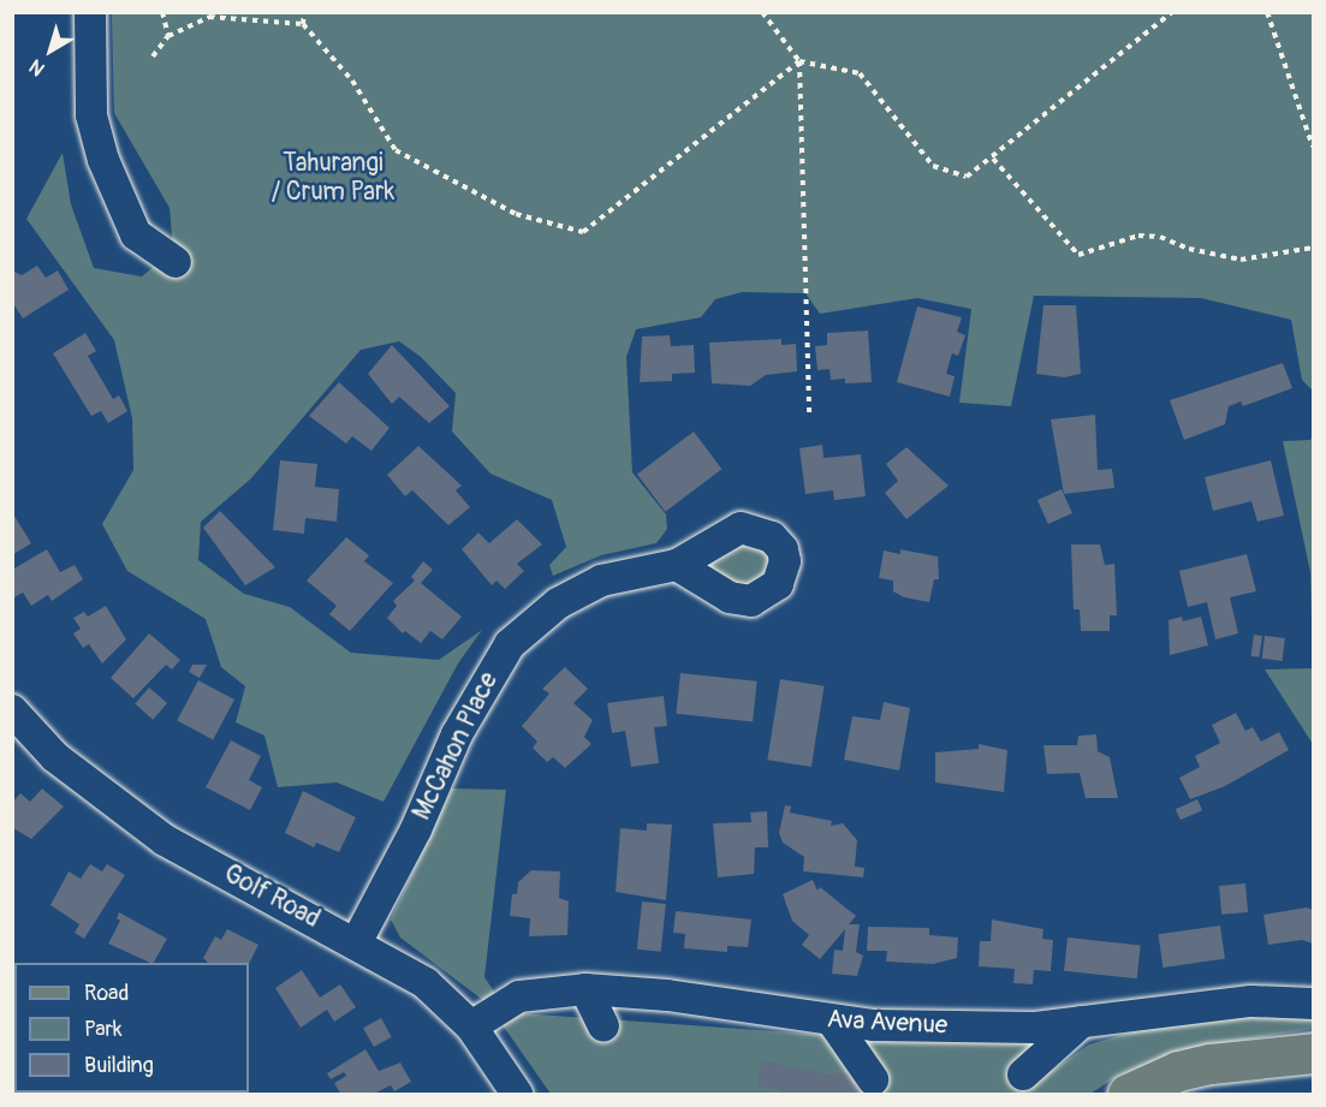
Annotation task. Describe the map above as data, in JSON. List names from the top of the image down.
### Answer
{
  "streets": {
    "street": ["McCahon Place", "Golf Road", "Ava Avenue"]
  },
  "crossings": [
    ["McCahon Place", "Golf Road"],
    ["Golf Road", "Ava Avenue"]
  ],
  "parks": ["Tahurangi / Crum Park"],
  "legend": ["Road", "Park", "Building"],
  "north": "bottom left"
}
